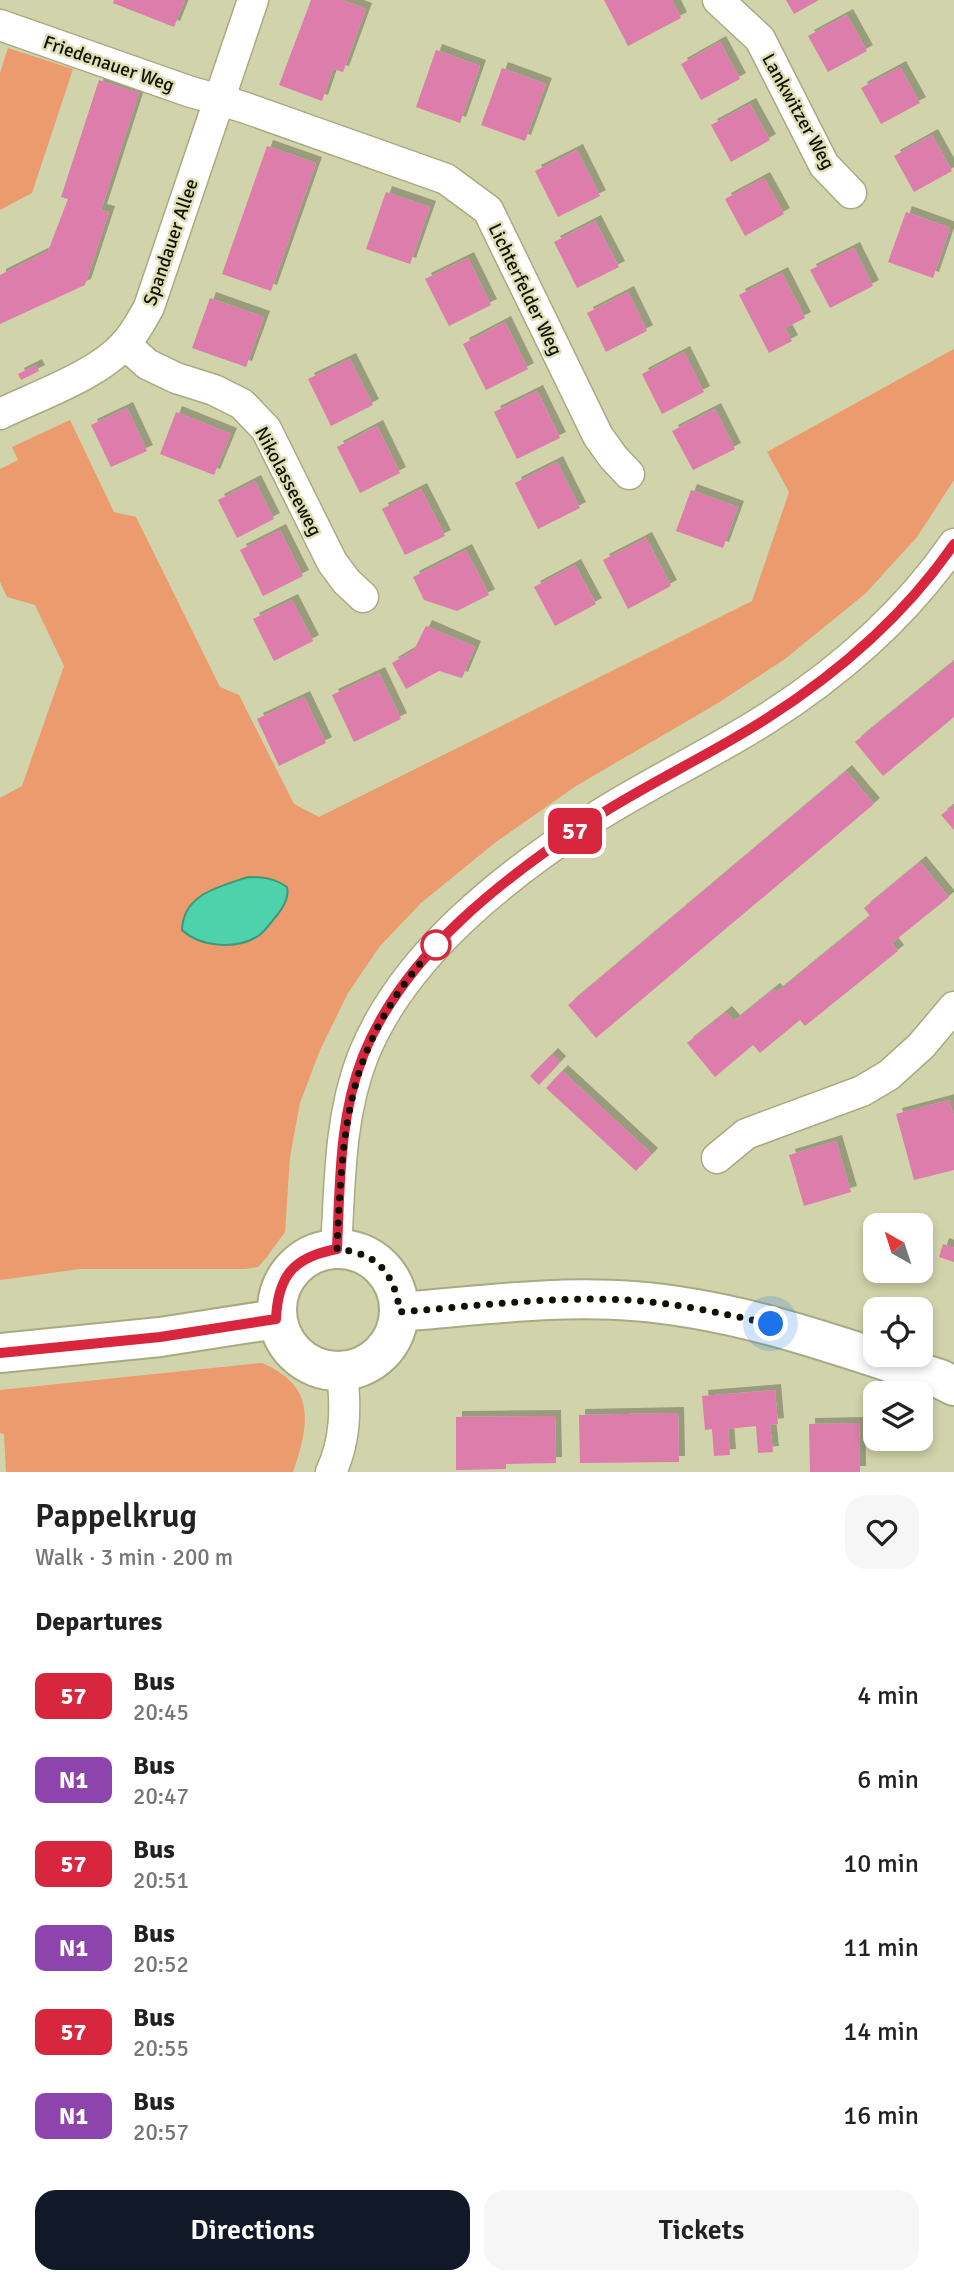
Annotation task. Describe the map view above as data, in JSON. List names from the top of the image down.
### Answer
{
  "streets": {
    "street": [
      "Friedenauer Weg",
      "Lankwitzer Weg",
      "Spandauer Allee",
      "Lichterfelder Weg",
      "Nikolasseeweg"
    ]
  },
  "crossings": [
    ["Friedenauer Weg", "Spandauer Allee"],
    ["Friedenauer Weg", "Lichterfelder Weg"],
    ["Spandauer Allee", "Lichterfelder Weg"],
    ["Spandauer Allee", "Nikolasseeweg"]
  ],
  "lines": ["bus line 57"],
  "north": "top left",
  "page": {
    "on_map": "57",
    "heading": [
      ["Pappelkrug", "Walk · 3 min · 200 m"],
      "Departures"
    ],
    "list": [
      {
        "mark": "57",
        "name": "Bus",
        "note": "20:45",
        "value": "4 min"
      },
      {
        "mark": "N1",
        "name": "Bus",
        "note": "20:47",
        "value": "6 min"
      },
      {
        "mark": "57",
        "name": "Bus",
        "note": "20:51",
        "value": "10 min"
      },
      {
        "mark": "N1",
        "name": "Bus",
        "note": "20:52",
        "value": "11 min"
      },
      {
        "mark": "57",
        "name": "Bus",
        "note": "20:55",
        "value": "14 min"
      },
      {
        "mark": "N1",
        "name": "Bus",
        "note": "20:57",
        "value": "16 min"
      }
    ],
    "buttons": ["Directions", "Tickets"]
  }
}
